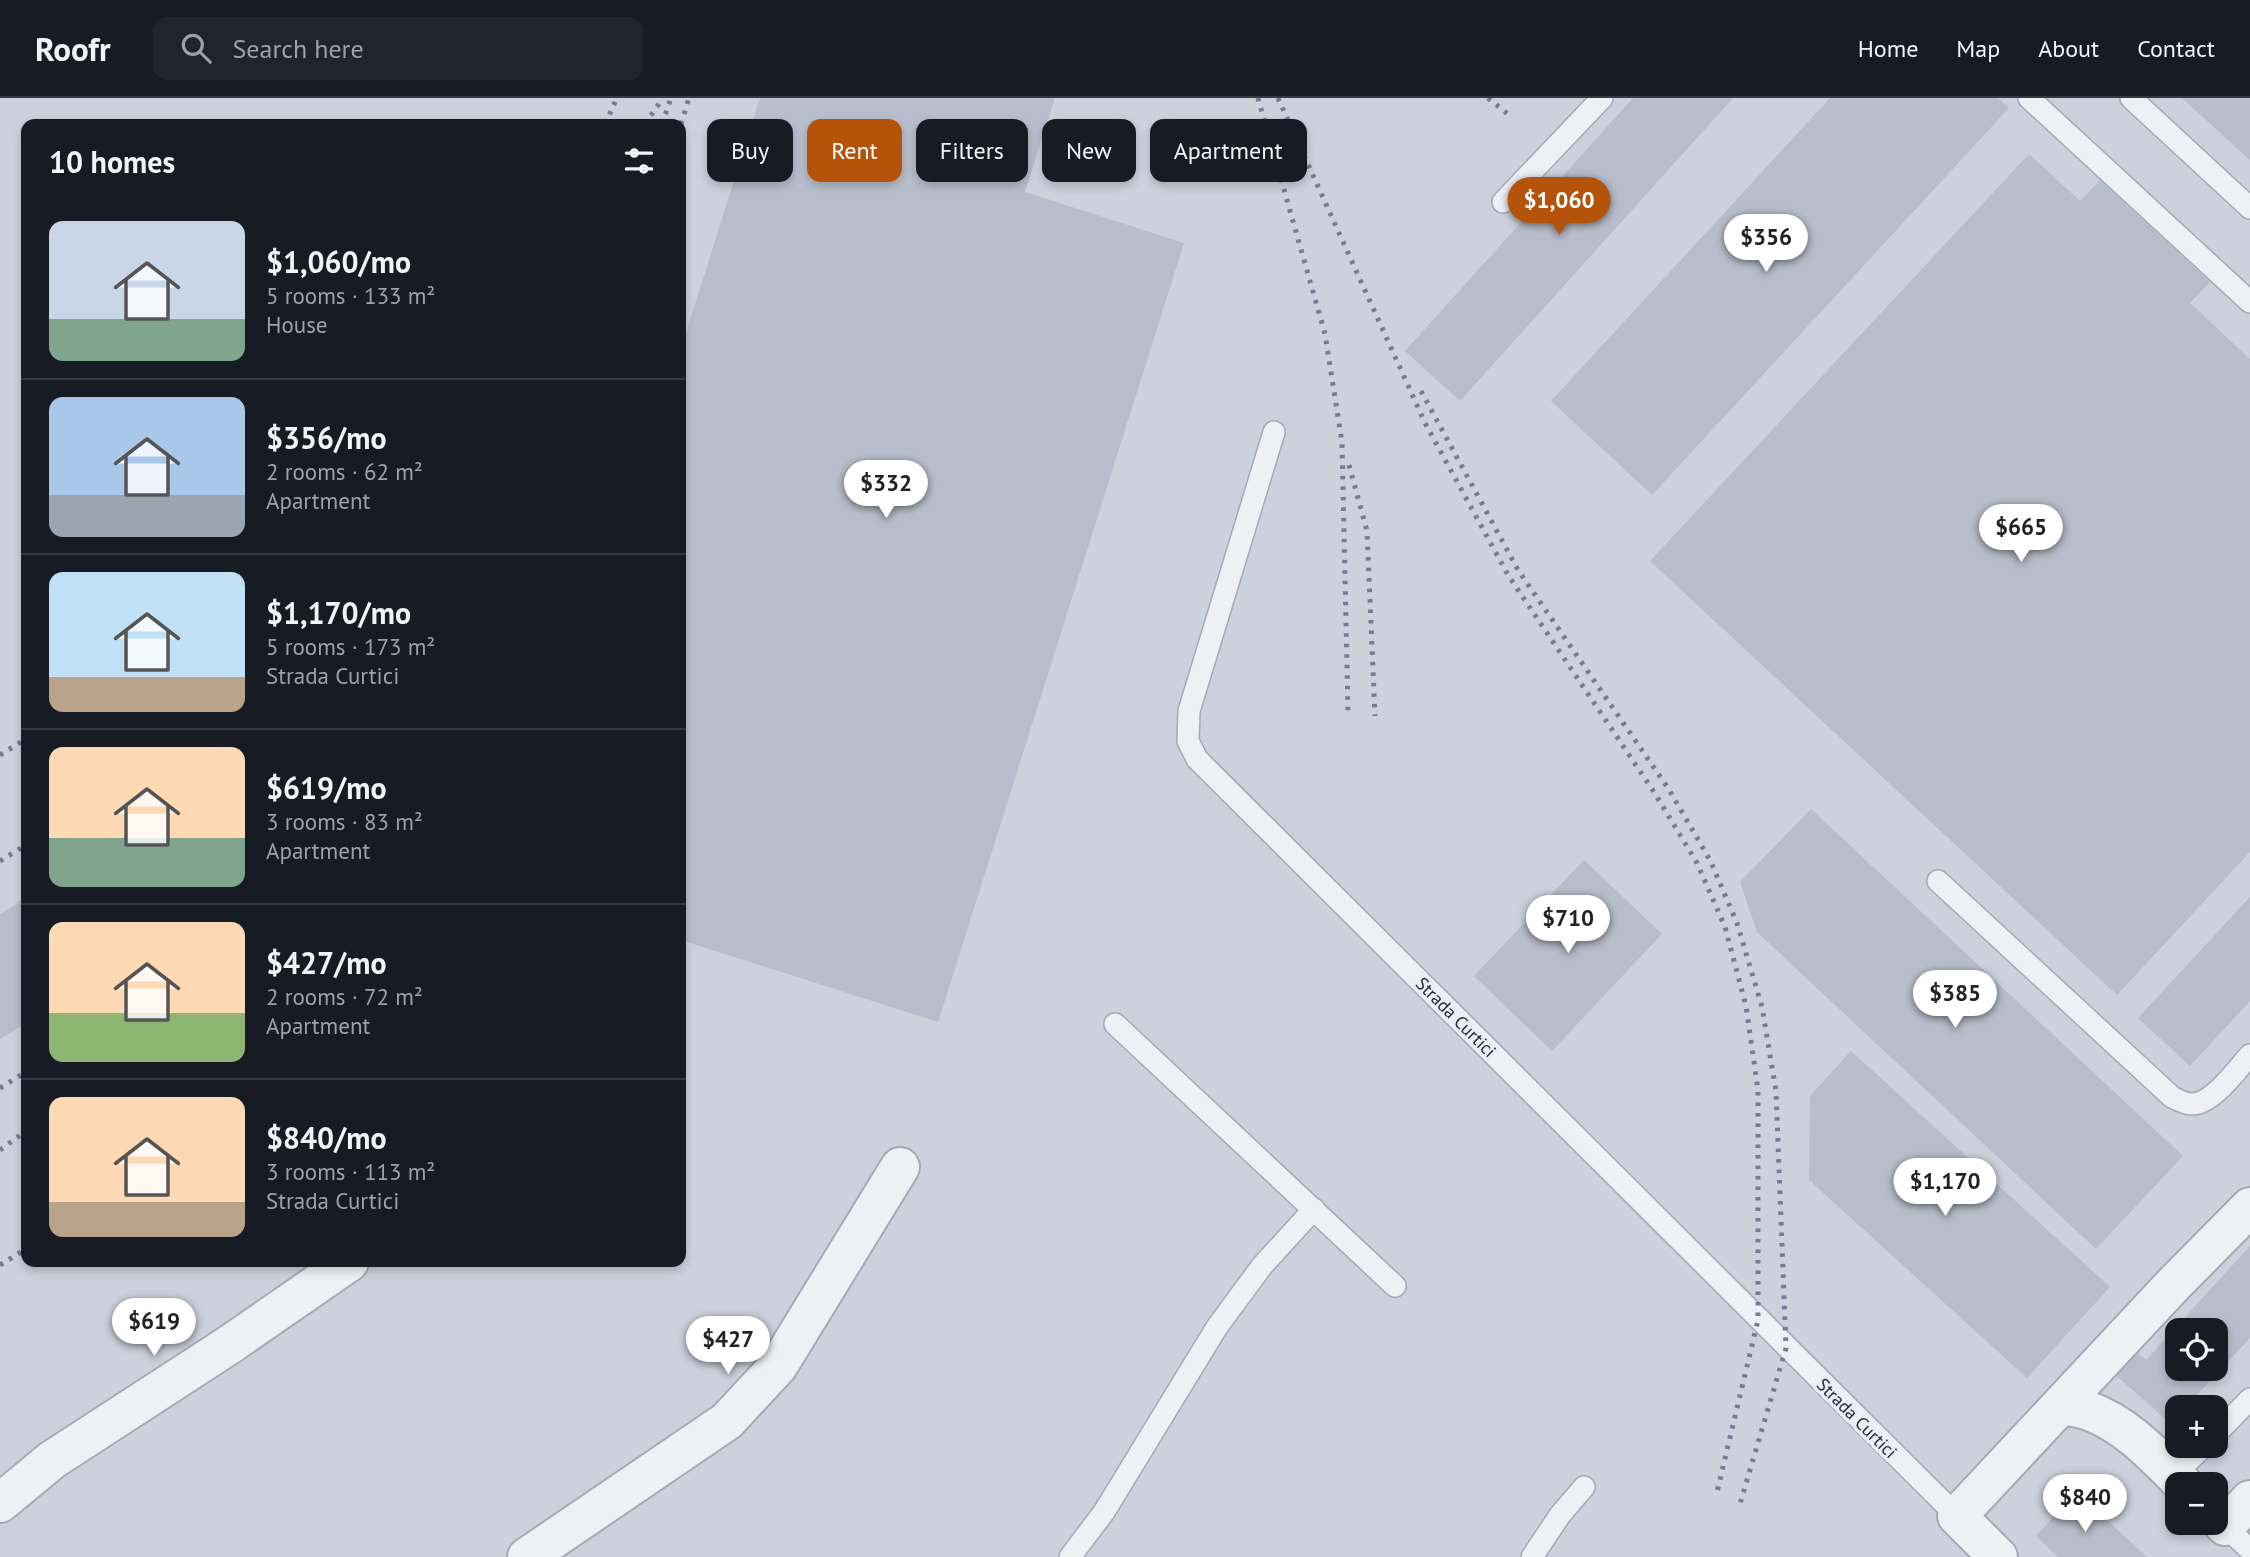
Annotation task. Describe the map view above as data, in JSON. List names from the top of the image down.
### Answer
{
  "streets": {
    "street": ["Strada Curtici"]
  },
  "page": {
    "header": "Roofr",
    "search": "Search here",
    "nav": [
      "Home",
      "Map",
      "About",
      "Contact"
    ],
    "chip": [
      "Buy",
      "Rent",
      "Filters",
      "New",
      "Apartment"
    ],
    "heading": "10 homes",
    "price": [
      "$1,060",
      "$356",
      "$332",
      "$665",
      "$710",
      "$385",
      "$1,170",
      "$619",
      "$427",
      "$840"
    ],
    "list": [
      {
        "name": "$1,060/mo",
        "note": "5 rooms · 133 m² · House"
      },
      {
        "name": "$356/mo",
        "note": "2 rooms · 62 m² · Apartment"
      },
      {
        "name": "$1,170/mo",
        "note": "5 rooms · 173 m² · Strada Curtici"
      },
      {
        "name": "$619/mo",
        "note": "3 rooms · 83 m² · Apartment"
      },
      {
        "name": "$427/mo",
        "note": "2 rooms · 72 m² · Apartment"
      },
      {
        "name": "$840/mo",
        "note": "3 rooms · 113 m² · Strada Curtici"
      }
    ],
    "map_buttons": ["+", "−"]
  }
}
